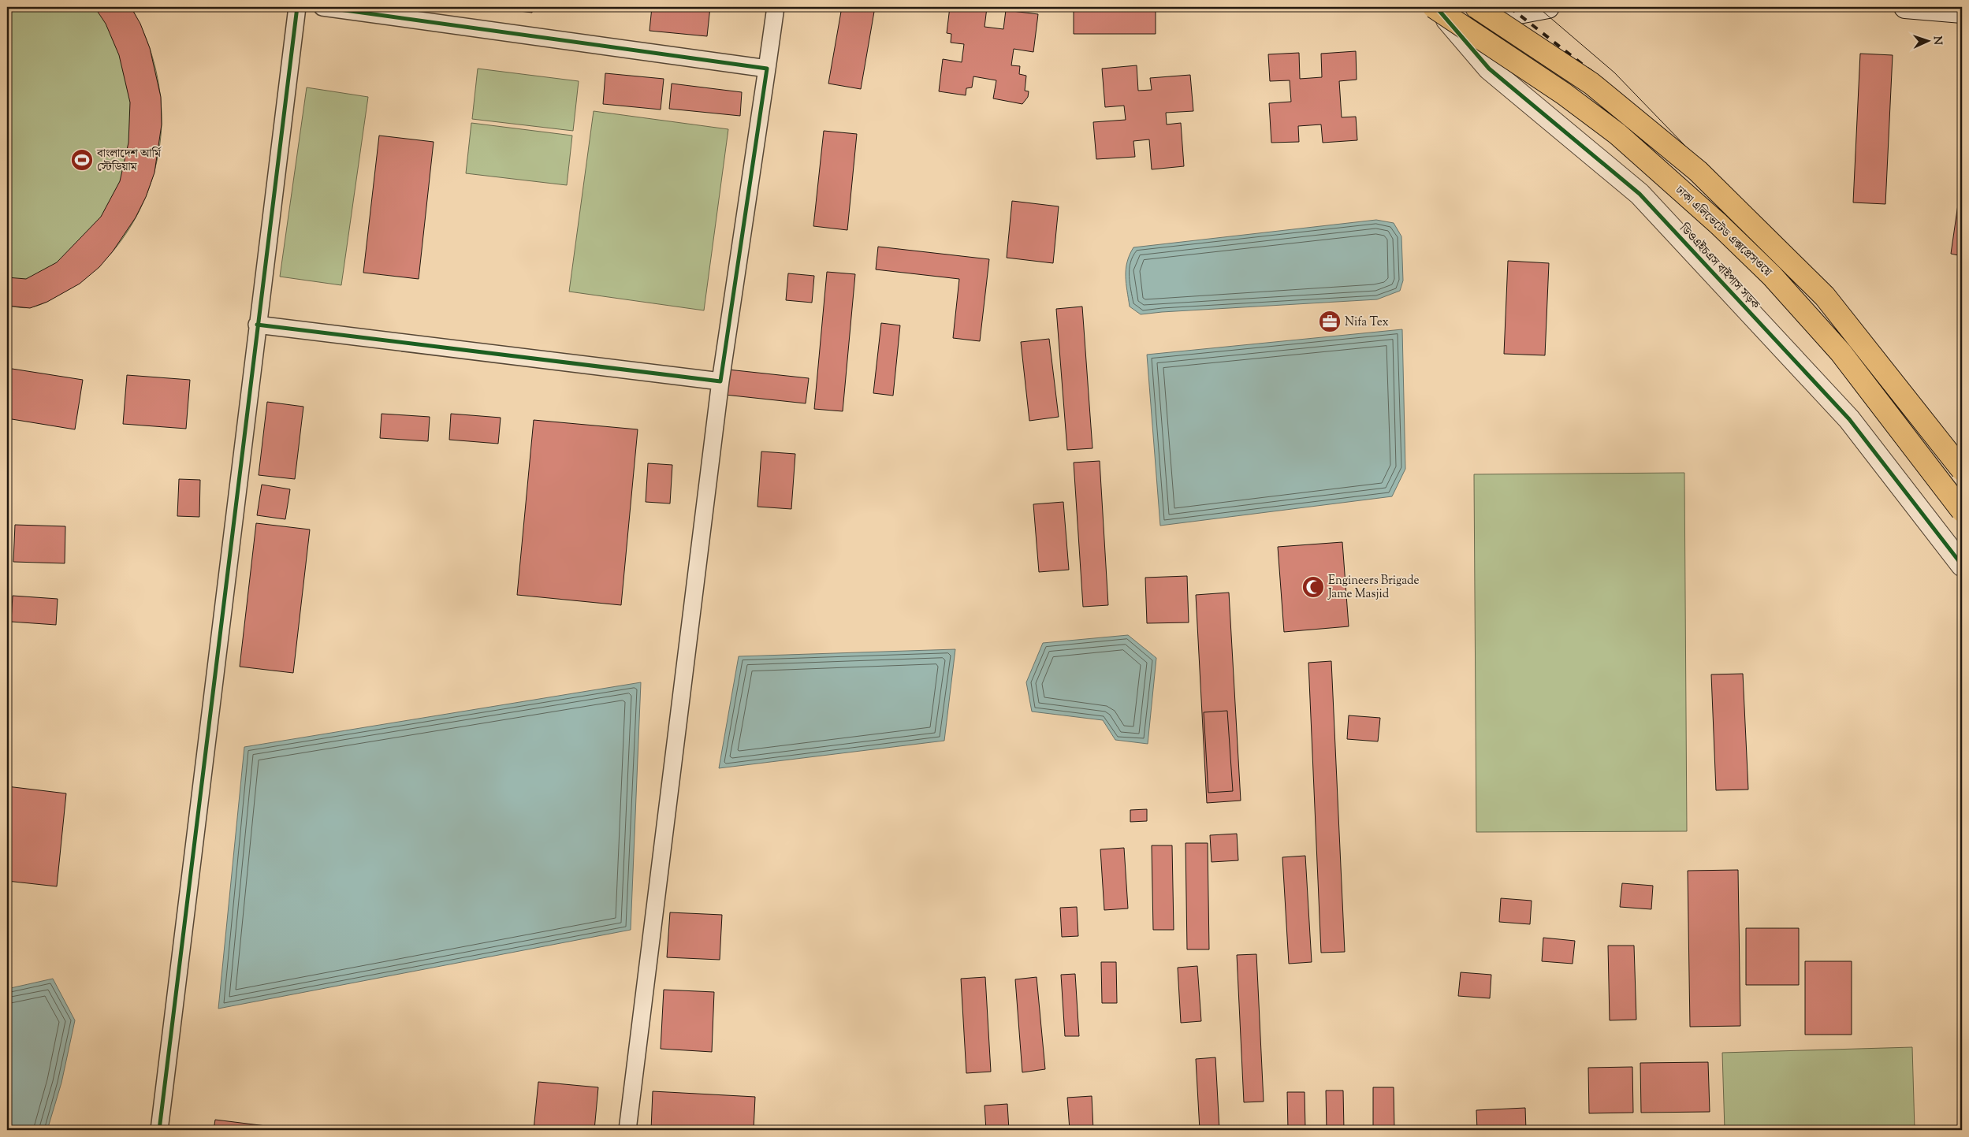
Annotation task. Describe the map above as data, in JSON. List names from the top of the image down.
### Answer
{
  "streets": {
    "highway": ["ঢাকা এলিভেটেড এক্সপ্রেসওয়ে"],
    "street": ["ডিওএইচএস বাইপাস সড়ক"]
  },
  "crossings": [
    ["ঢাকা এলিভেটেড এক্সপ্রেসওয়ে", "ডিওএইচএস বাইপাস সড়ক"]
  ],
  "places": {
    "sports": ["বাংলাদেশ আর্মি স্টেডিয়াম"],
    "office": ["Nifa Tex"],
    "mosque": ["Engineers Brigade Jame Masjid"]
  },
  "north": "right"
}
